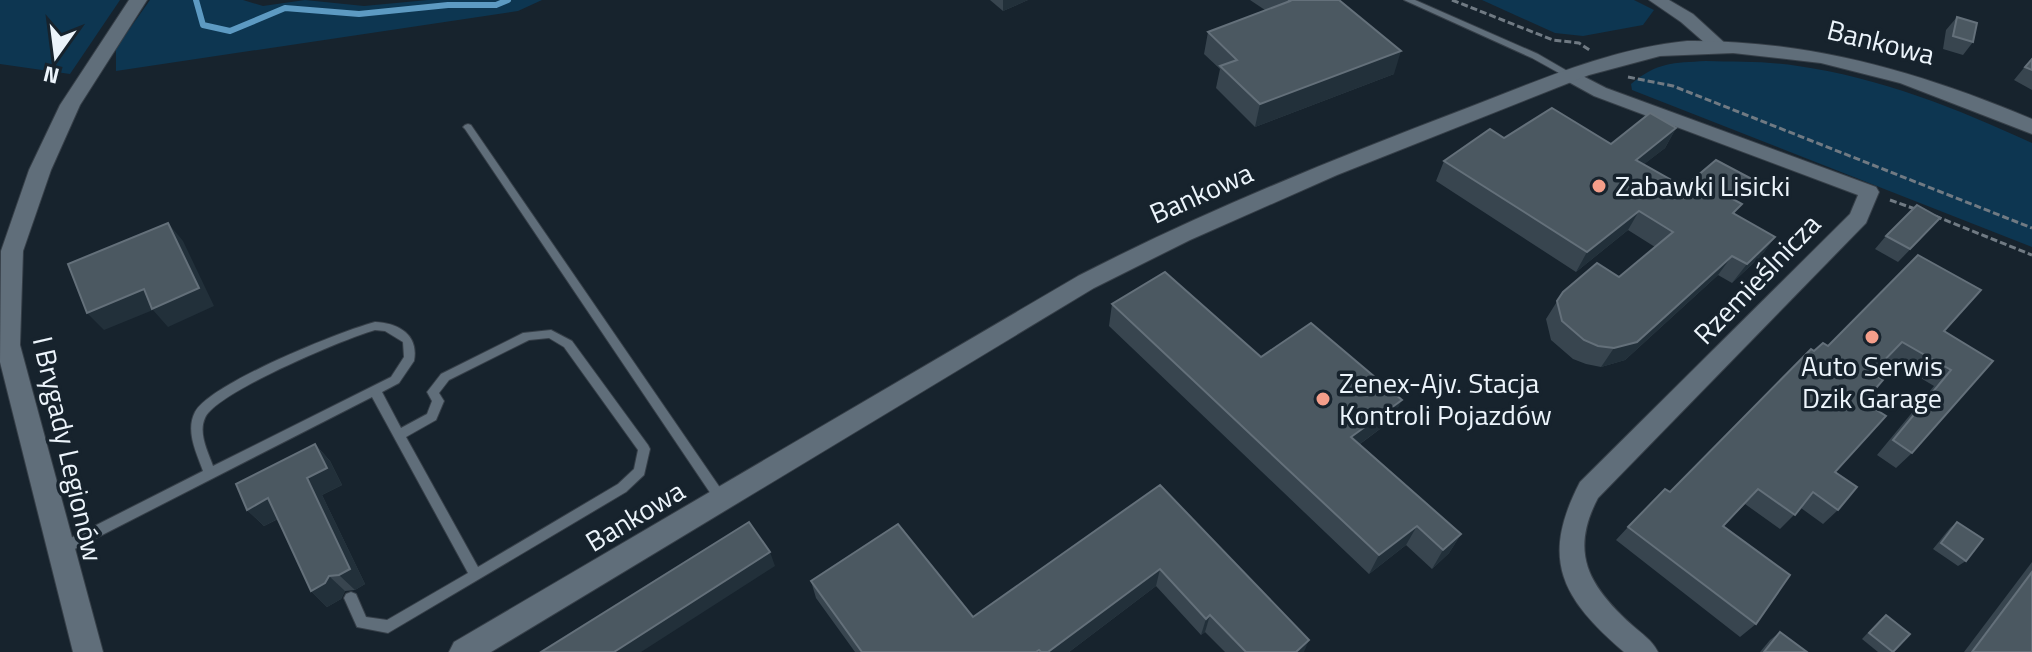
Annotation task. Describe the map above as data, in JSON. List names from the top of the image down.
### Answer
{
  "streets": {
    "street": ["Bankowa", "Rzemieślnicza", "I Brygady Legionów"]
  },
  "crossings": [
    ["Bankowa", "Rzemieślnicza"]
  ],
  "places": ["Zabawki Lisicki", "Auto Serwis Dzik Garage", "Zenex-Ajv. Stacja Kontroli Pojazdów"],
  "north": "bottom"
}
